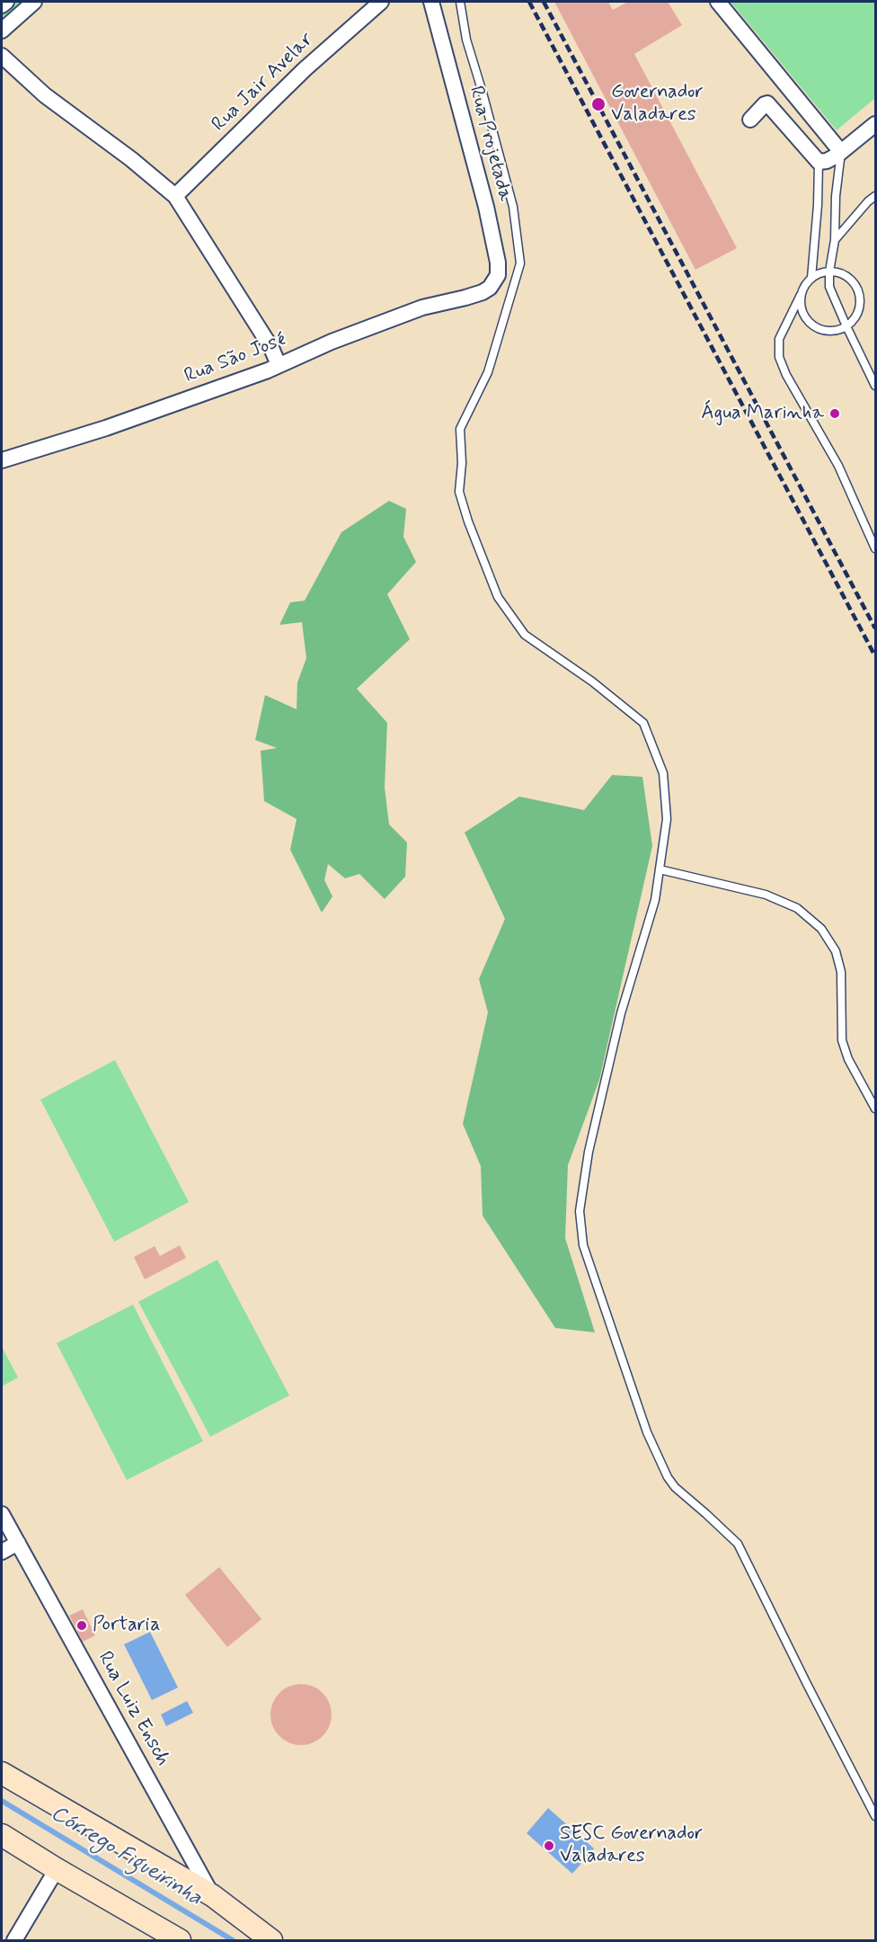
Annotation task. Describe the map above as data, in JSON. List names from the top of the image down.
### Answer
{
  "streets": {
    "street": [
      "Rua Jair Avelar",
      "Rua Projetada",
      "Rua São José",
      "Rua Luiz Ensch"
    ]
  },
  "crossings": [
    ["Rua Projetada", "Rua São José"]
  ],
  "water": ["Córrego Figueirinha"],
  "places": [
    "Governador Valadares",
    "Água Marinha",
    "Portaria",
    "SESC Governador Valadares"
  ]
}
